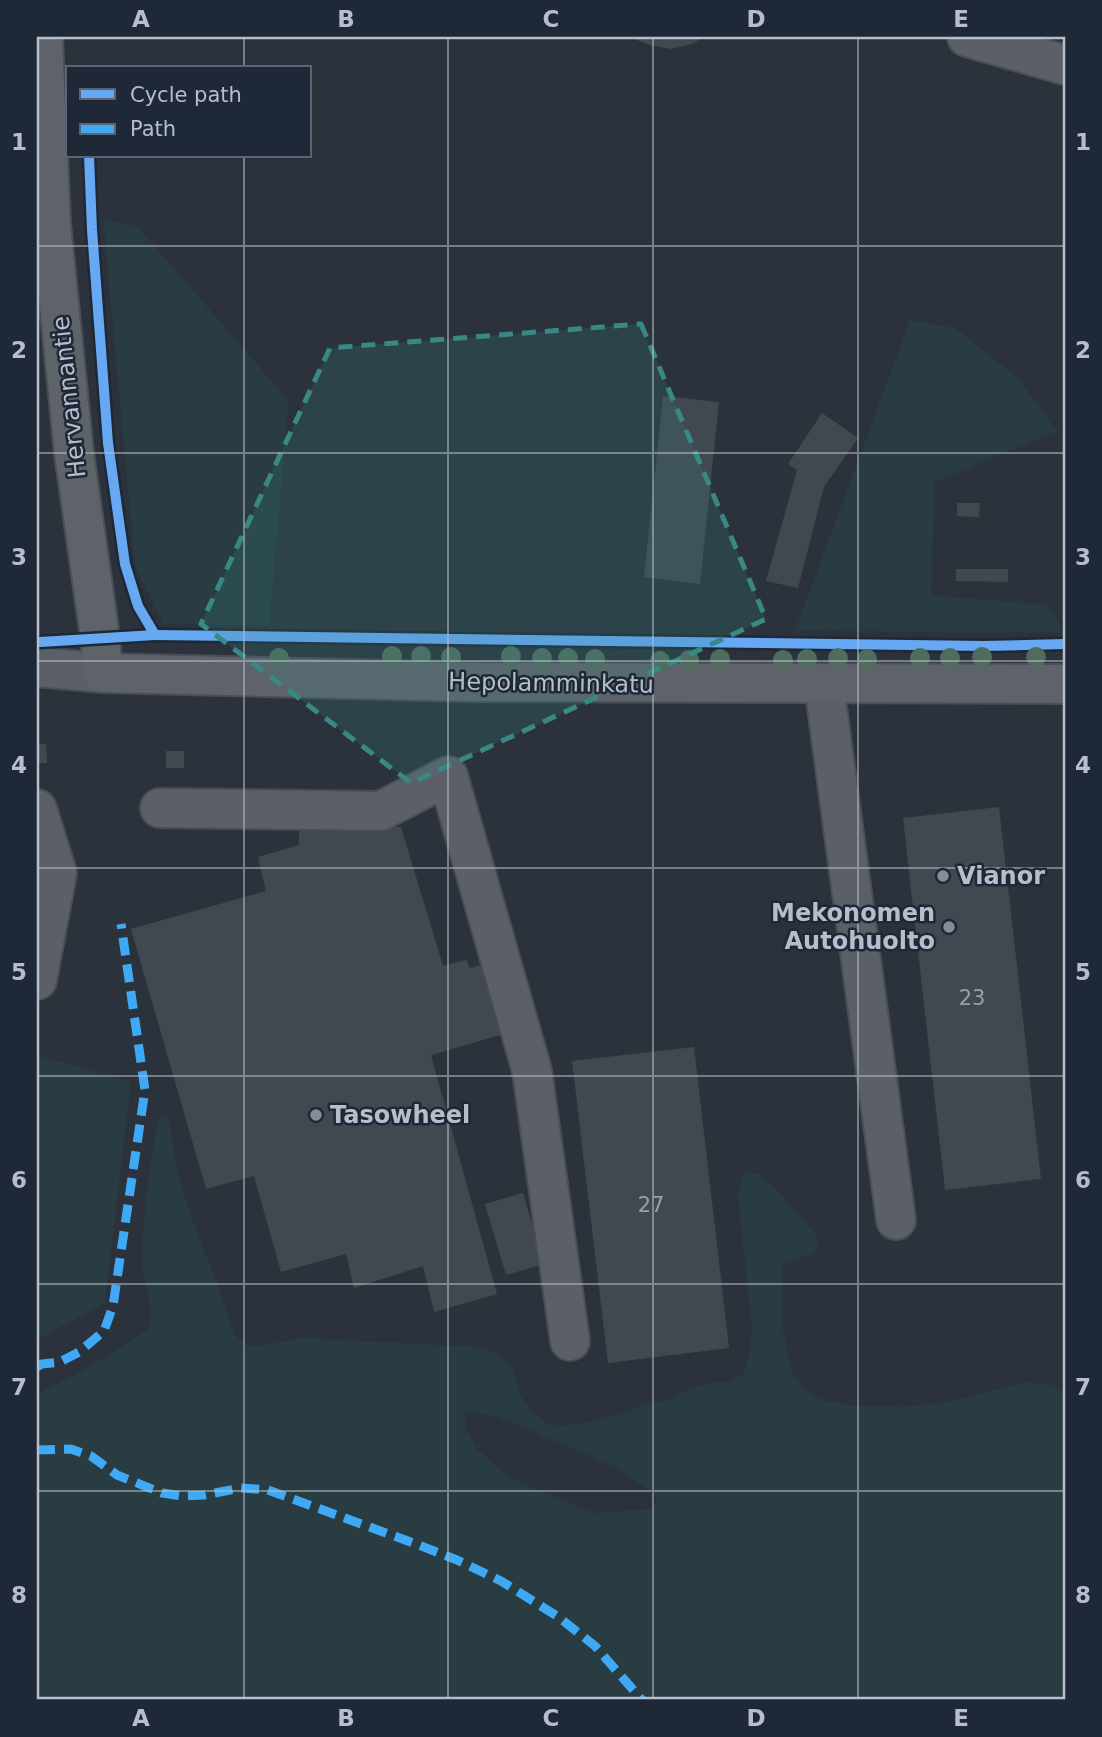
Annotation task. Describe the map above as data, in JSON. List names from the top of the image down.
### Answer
{
  "streets": {
    "main road": ["Hervannantie", "Hepolamminkatu"]
  },
  "crossings": [
    ["Hervannantie", "Hepolamminkatu"]
  ],
  "places": ["Vianor", "Mekonomen Autohuolto", "Tasowheel"],
  "house_numbers": ["23", "27"],
  "legend": ["Cycle path", "Path"],
  "grid": {
    "columns": [
      "A",
      "B",
      "C",
      "D",
      "E"
    ],
    "rows": [
      "1",
      "2",
      "3",
      "4",
      "5",
      "6",
      "7",
      "8"
    ]
  }
}
